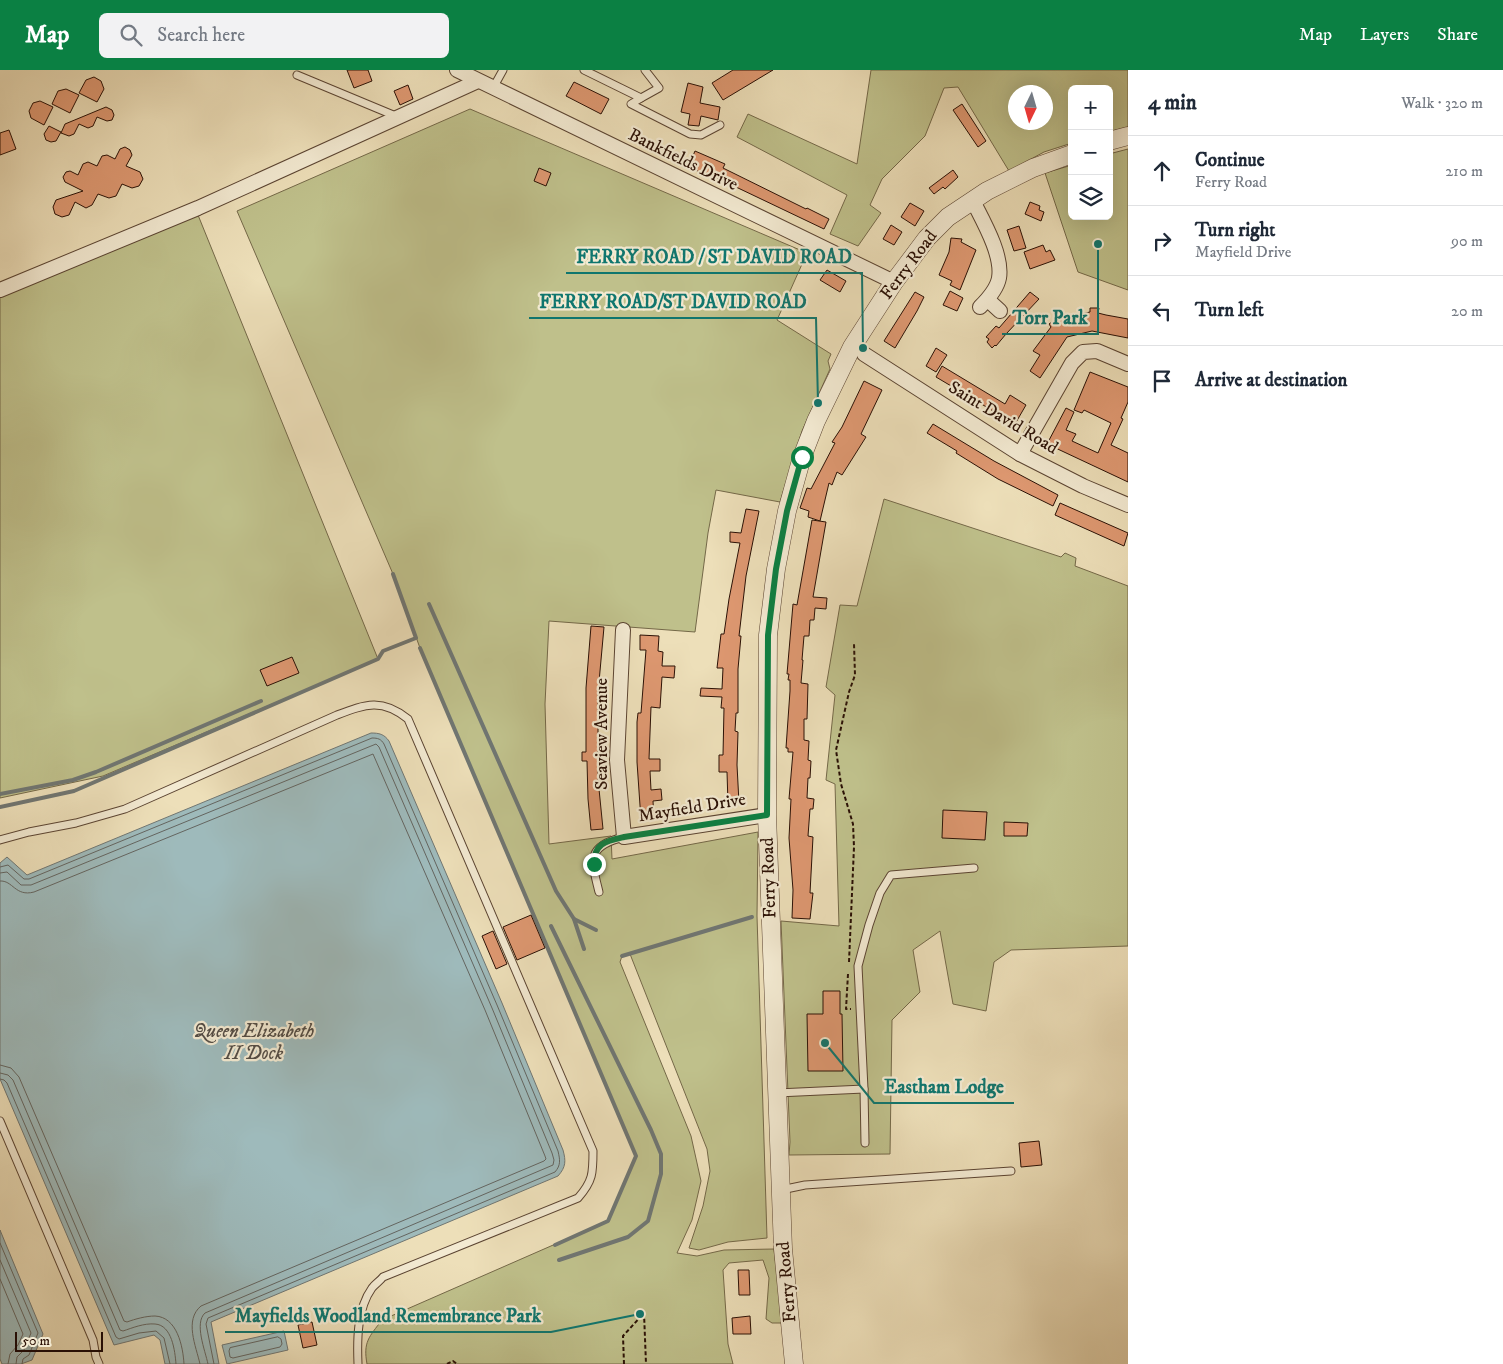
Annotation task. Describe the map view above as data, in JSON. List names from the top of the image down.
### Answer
{
  "streets": {
    "street": [
      "Bankfields Drive",
      "Ferry Road",
      "Saint David Road",
      "Seaview Avenue",
      "Mayfield Drive"
    ]
  },
  "crossings": [
    ["Bankfields Drive", "Ferry Road"],
    ["Ferry Road", "Mayfield Drive"],
    ["Seaview Avenue", "Mayfield Drive"]
  ],
  "water": ["Queen Elizabeth II Dock"],
  "places": [
    "Torr Park",
    "FERRY ROAD / ST DAVID ROAD",
    "FERRY ROAD/ST DAVID ROAD",
    "Eastham Lodge",
    "Mayfields Woodland Remembrance Park"
  ],
  "scale_bar": "50 m",
  "north": "bottom",
  "page": {
    "header": "Map",
    "search": "Search here",
    "nav": ["Map", "Layers", "Share"],
    "heading": ["4 min", "Walk · 320 m"],
    "map_buttons": ["+", "−"],
    "list": [
      ["Continue", "Ferry Road", "210 m"],
      ["Turn right", "Mayfield Drive", "90 m"],
      ["Turn left", "20 m"],
      "Arrive at destination"
    ],
    "scale": "50 m"
  }
}
